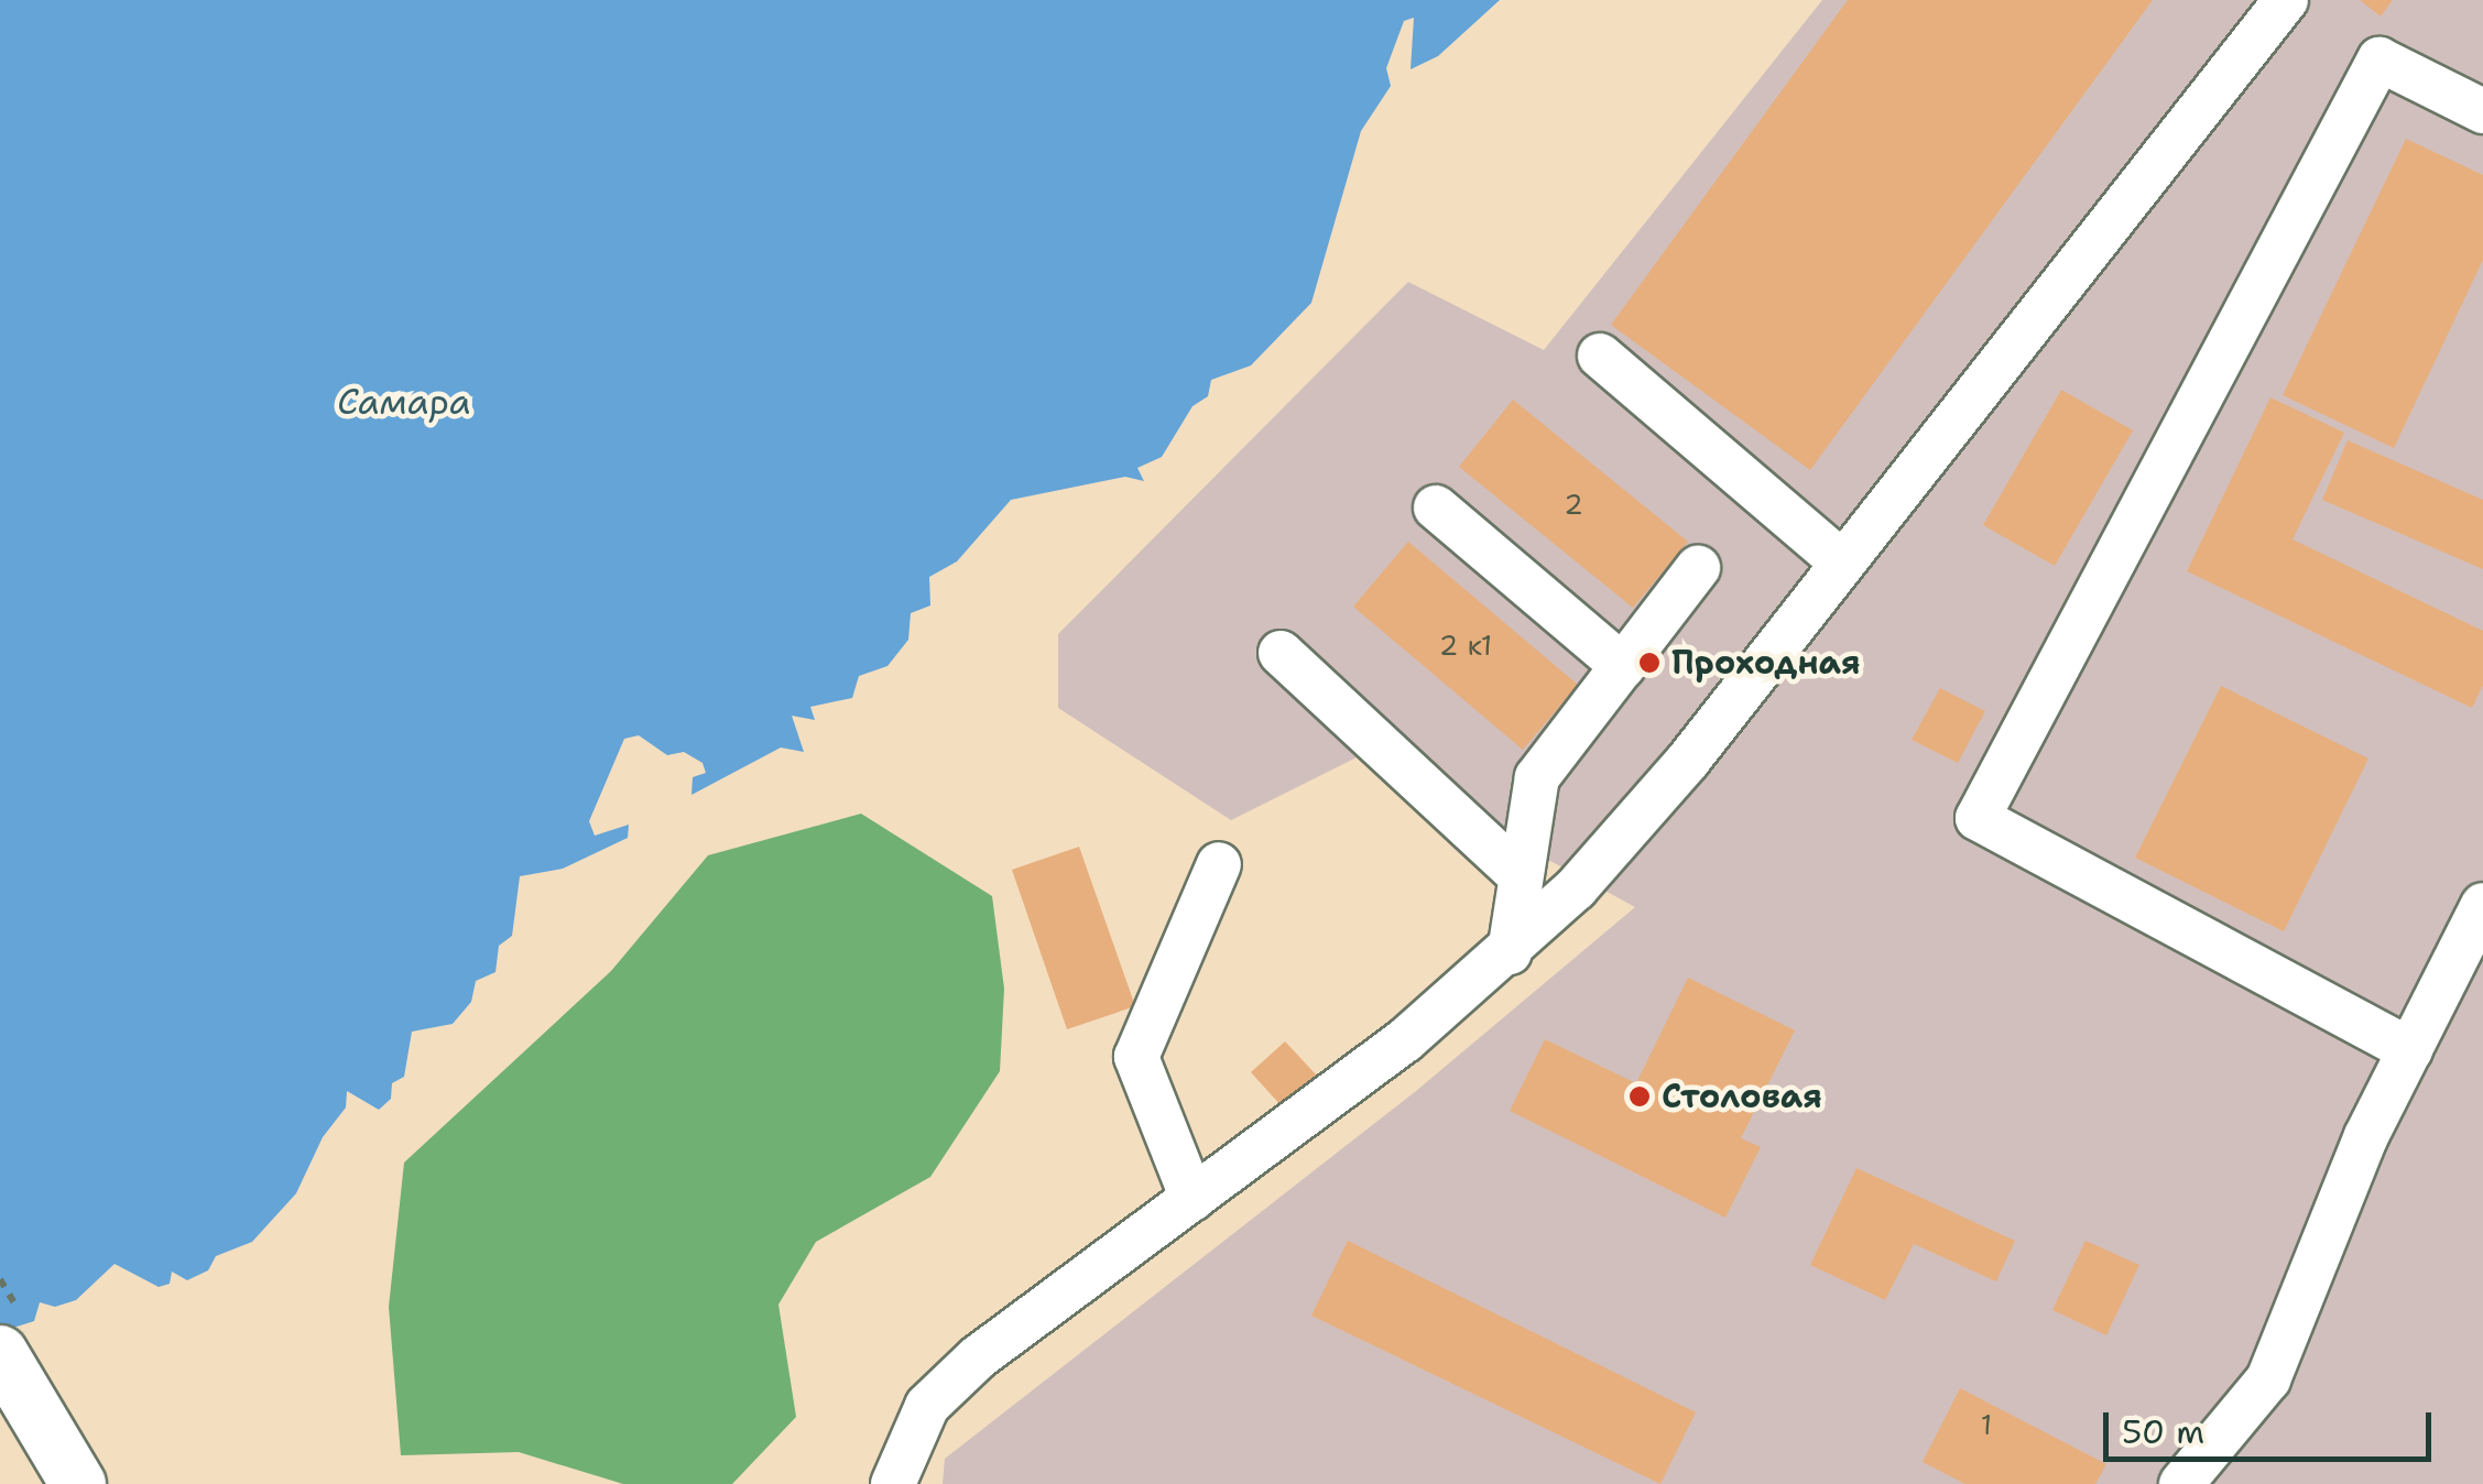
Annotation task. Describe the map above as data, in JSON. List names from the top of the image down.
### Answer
{
  "water": ["Самара"],
  "places": ["Проходная", "Столовая"],
  "house_numbers": ["2", "2 к1", "1"],
  "scale_bar": "50 m"
}
